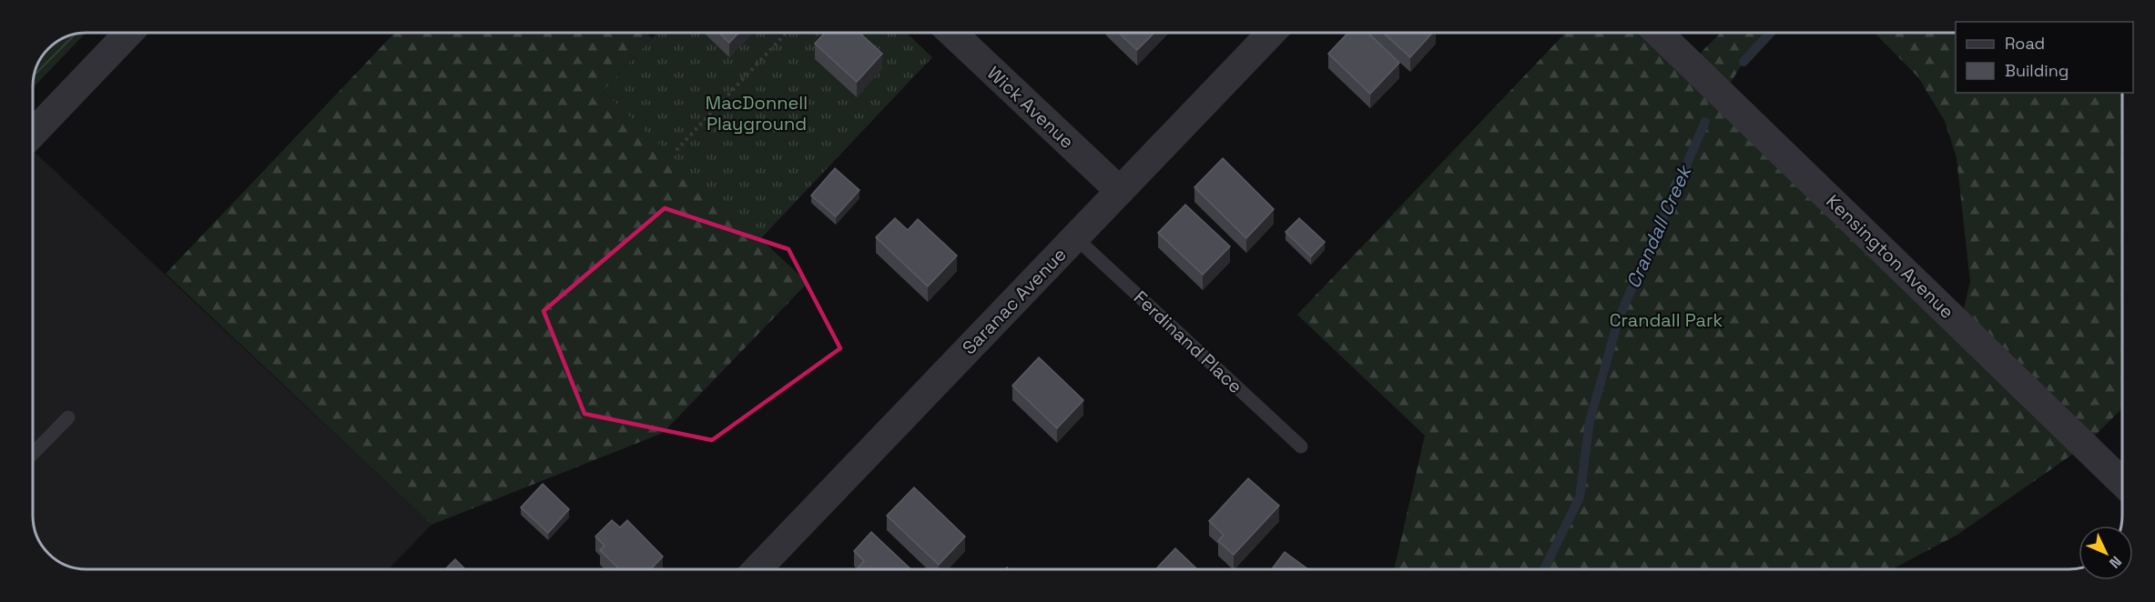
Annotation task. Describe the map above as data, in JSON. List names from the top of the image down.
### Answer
{
  "streets": {
    "street": ["Wick Avenue", "Kensington Avenue", "Saranac Avenue"],
    "lane": ["Ferdinand Place"]
  },
  "crossings": [
    ["Wick Avenue", "Saranac Avenue"],
    ["Saranac Avenue", "Ferdinand Place"]
  ],
  "water": ["Crandall Creek"],
  "parks": ["MacDonnell Playground", "Crandall Park"],
  "legend": ["Road", "Building"],
  "north": "bottom right"
}
